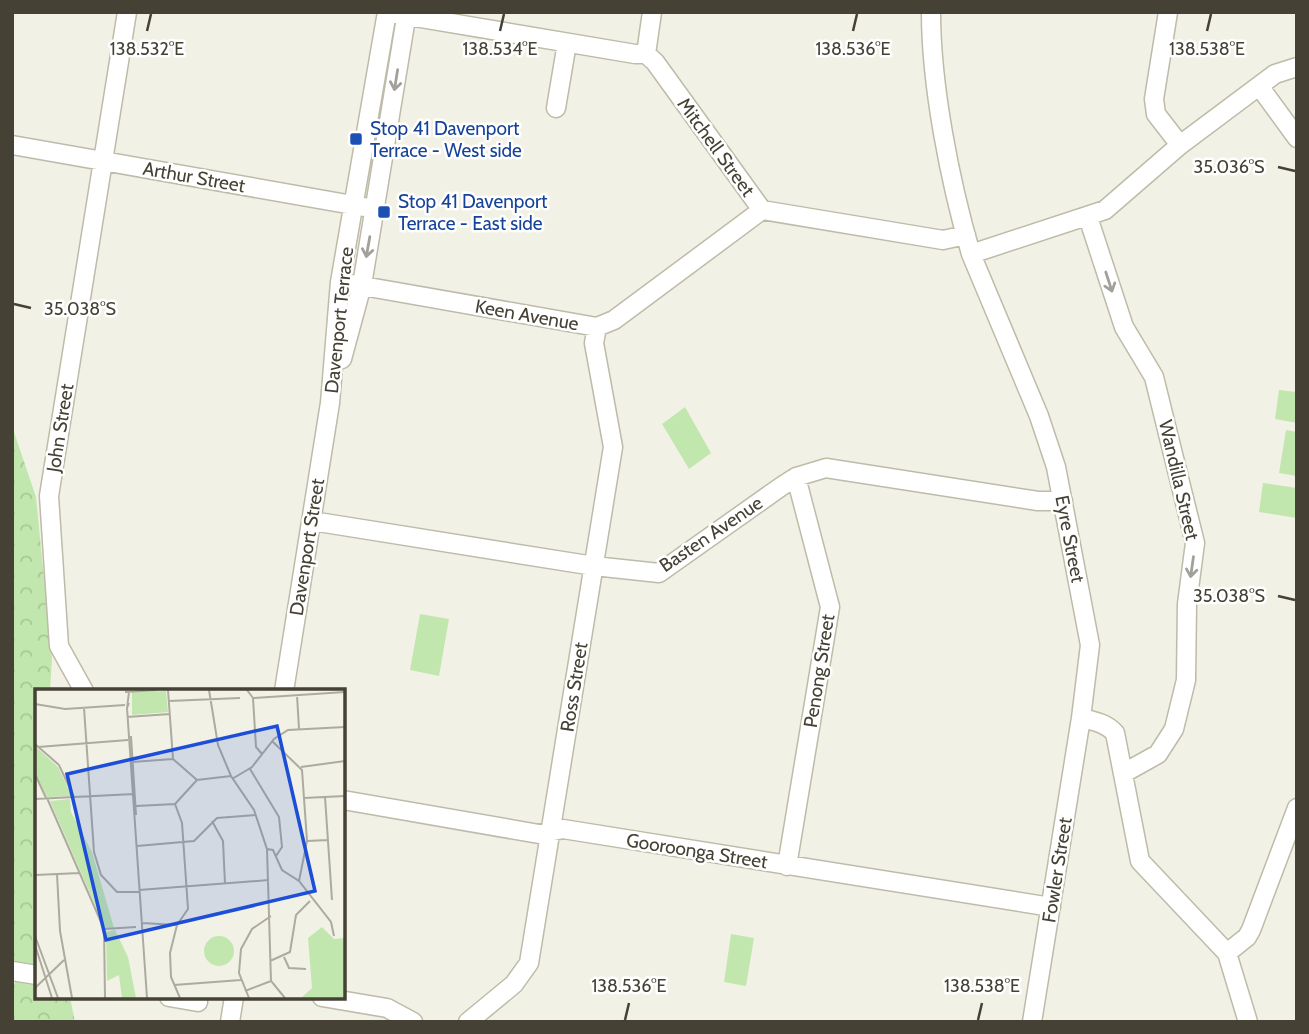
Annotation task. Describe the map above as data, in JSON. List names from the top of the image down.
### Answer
{
  "streets": {
    "street": [
      "Mitchell Street",
      "Arthur Street",
      "Keen Avenue",
      "Davenport Terrace",
      "John Street",
      "Wandilla Street",
      "Basten Avenue",
      "Eyre Street",
      "Davenport Street",
      "Penong Street",
      "Ross Street",
      "Gooroonga Street",
      "Fowler Street"
    ]
  },
  "crossings": [
    ["Mitchell Street", "Keen Avenue"],
    ["Mitchell Street", "Eyre Street"],
    ["Arthur Street", "Davenport Terrace"],
    ["Arthur Street", "John Street"],
    ["Keen Avenue", "Davenport Terrace"],
    ["Keen Avenue", "Ross Street"],
    ["Davenport Terrace", "Davenport Street"],
    ["Basten Avenue", "Eyre Street"],
    ["Basten Avenue", "Davenport Street"],
    ["Basten Avenue", "Penong Street"],
    ["Basten Avenue", "Ross Street"],
    ["Eyre Street", "Fowler Street"],
    ["Penong Street", "Gooroonga Street"],
    ["Ross Street", "Gooroonga Street"],
    ["Gooroonga Street", "Fowler Street"]
  ],
  "one_way": ["Wandilla Street"],
  "places": {
    "transit": ["Stop 41 Davenport Terrace - West side", "Stop 41 Davenport Terrace - East side"]
  },
  "coordinates": [
    "138.532°E",
    "138.534°E",
    "138.536°E",
    "138.538°E",
    "35.036°S",
    "35.038°S"
  ]
}
